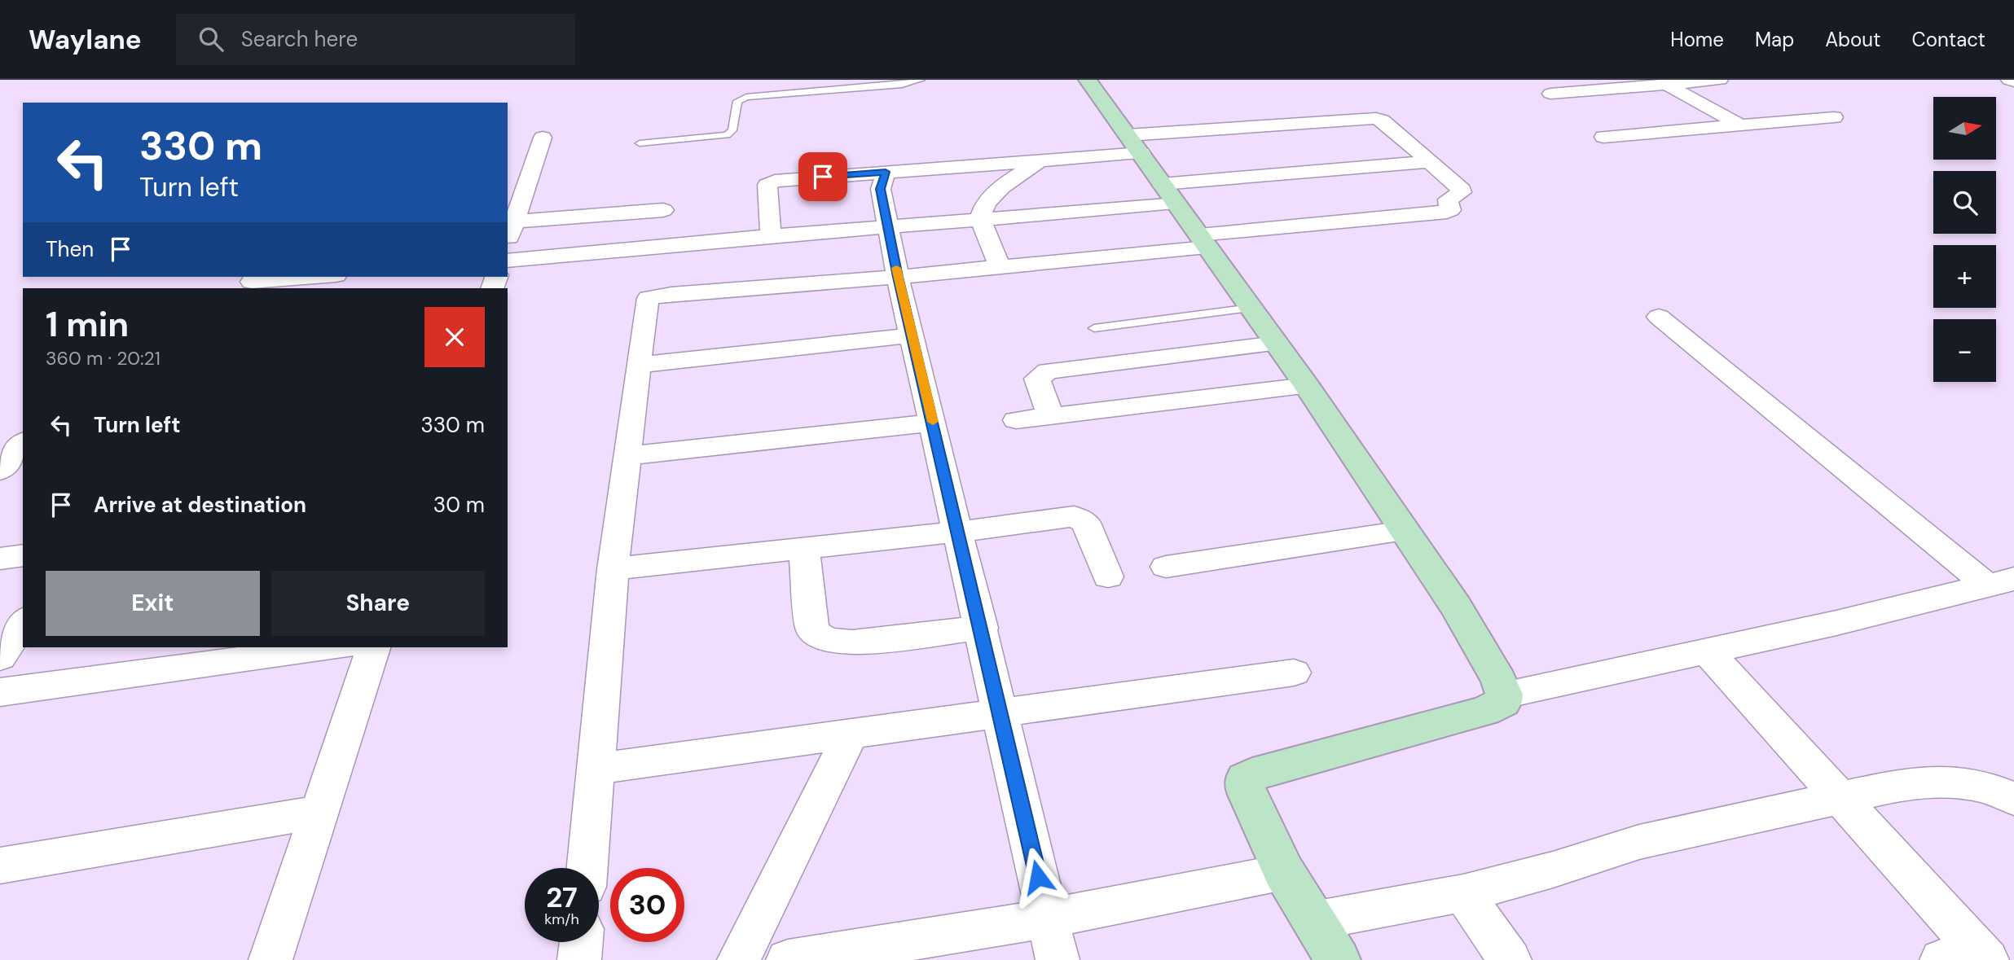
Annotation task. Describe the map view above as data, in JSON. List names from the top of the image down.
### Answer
{
  "north": "right",
  "page": {
    "header": "Waylane",
    "search": "Search here",
    "nav": [
      "Home",
      "Map",
      "About",
      "Contact"
    ],
    "map_buttons": ["+", "−"],
    "turn": ["330 m", "Turn left"],
    "then": "Then",
    "heading": ["1 min", "360 m · 20:21"],
    "list": [
      {
        "name": "Turn left",
        "value": "330 m"
      },
      {
        "name": "Arrive at destination",
        "value": "30 m"
      }
    ],
    "buttons": ["Exit", "Share"],
    "speed": "27 km/h",
    "limit": "30"
  }
}
